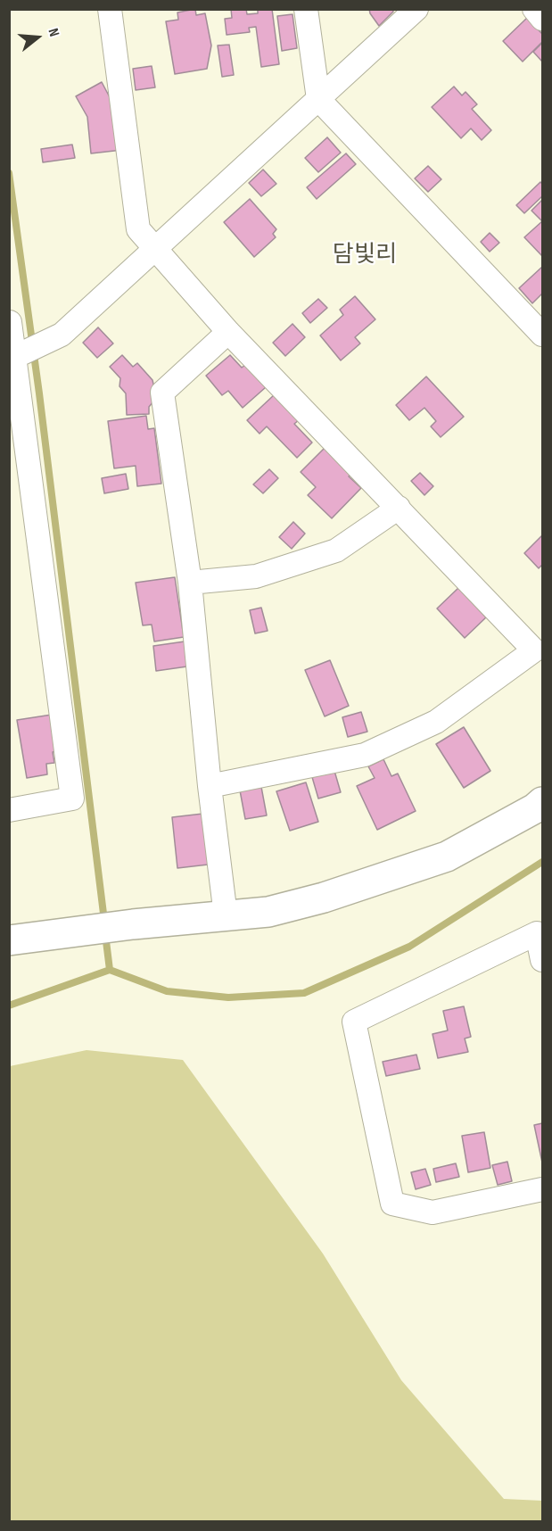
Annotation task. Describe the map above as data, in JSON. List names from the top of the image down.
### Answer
{
  "districts": ["담빛리"],
  "north": "right"
}
